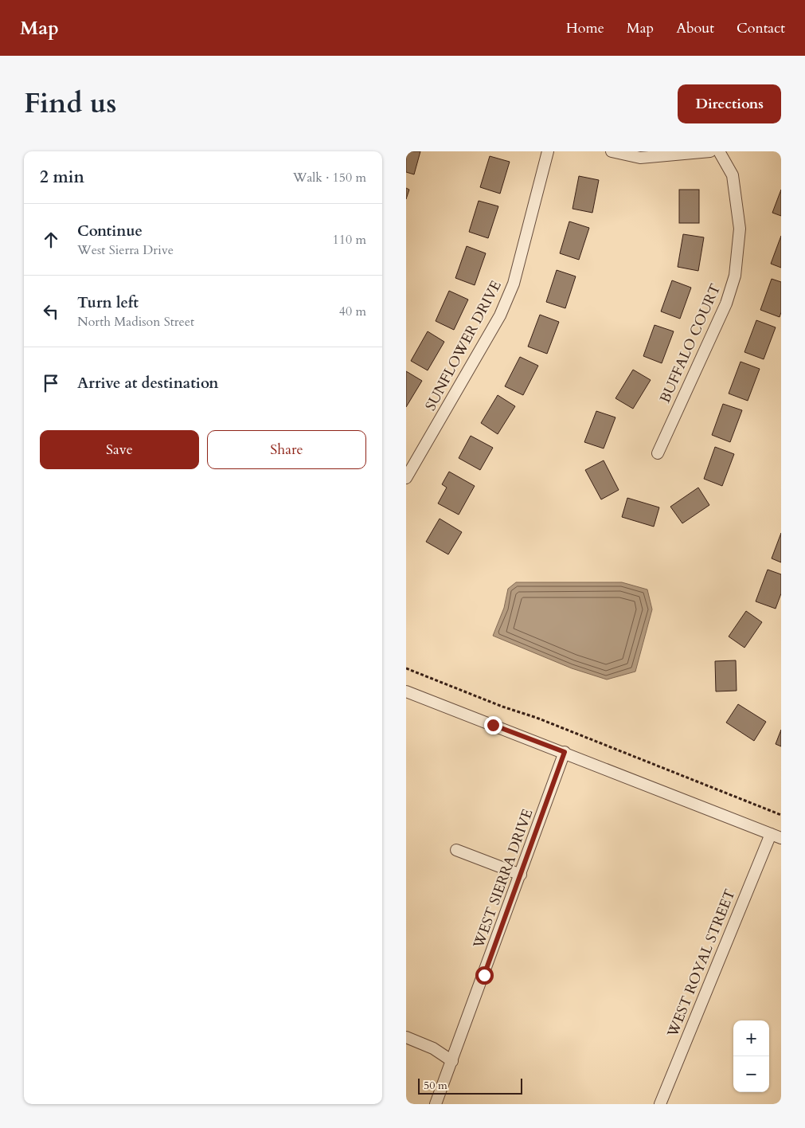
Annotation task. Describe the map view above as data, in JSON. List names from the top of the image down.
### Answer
{
  "streets": {
    "street": [
      "BUFFALO COURT",
      "SUNFLOWER DRIVE",
      "WEST SIERRA DRIVE",
      "WEST ROYAL STREET"
    ]
  },
  "scale_bar": "50 m",
  "page": {
    "header": "Map",
    "nav": [
      "Home",
      "Map",
      "About",
      "Contact"
    ],
    "title": "Find us",
    "buttons": [
      "Directions",
      ["Save", "Share"]
    ],
    "heading": ["2 min", "Walk · 150 m"],
    "list": [
      ["Continue", "West Sierra Drive", "110 m"],
      ["Turn left", "North Madison Street", "40 m"],
      "Arrive at destination"
    ],
    "map_buttons": ["+", "−"],
    "scale": "50 m"
  }
}
